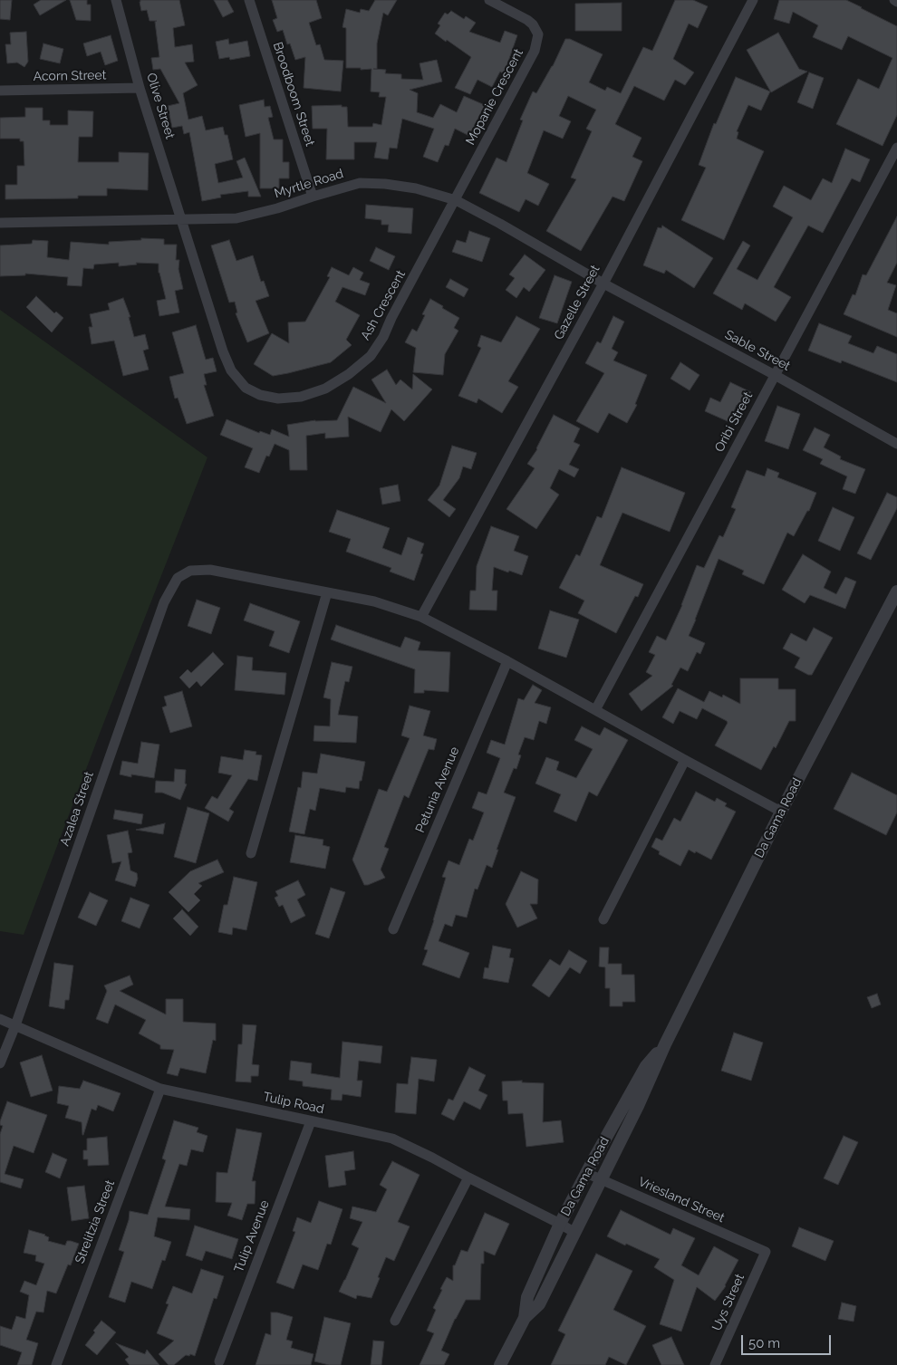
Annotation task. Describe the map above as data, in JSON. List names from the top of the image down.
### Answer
{
  "streets": {
    "street": [
      "Acorn Street",
      "Broodboom Street",
      "Mopanie Crescent",
      "Olive Street",
      "Myrtle Road",
      "Gazelle Street",
      "Ash Crescent",
      "Sable Street",
      "Oribi Street",
      "Petunia Avenue",
      "Azalea Street",
      "Da Gama Road",
      "Tulip Road",
      "Vriesland Street",
      "Strelitzia Street",
      "Tulip Avenue",
      "Uys Street"
    ]
  },
  "crossings": [
    ["Acorn Street", "Olive Street"],
    ["Broodboom Street", "Myrtle Road"],
    ["Mopanie Crescent", "Myrtle Road"],
    ["Mopanie Crescent", "Ash Crescent"],
    ["Olive Street", "Myrtle Road"],
    ["Olive Street", "Ash Crescent"],
    ["Myrtle Road", "Gazelle Street"],
    ["Myrtle Road", "Ash Crescent"],
    ["Myrtle Road", "Sable Street"],
    ["Gazelle Street", "Sable Street"],
    ["Sable Street", "Oribi Street"],
    ["Azalea Street", "Tulip Road"],
    ["Da Gama Road", "Tulip Road"],
    ["Da Gama Road", "Vriesland Street"],
    ["Tulip Road", "Strelitzia Street"],
    ["Tulip Road", "Tulip Avenue"],
    ["Vriesland Street", "Uys Street"]
  ],
  "scale_bar": "50 m"
}
